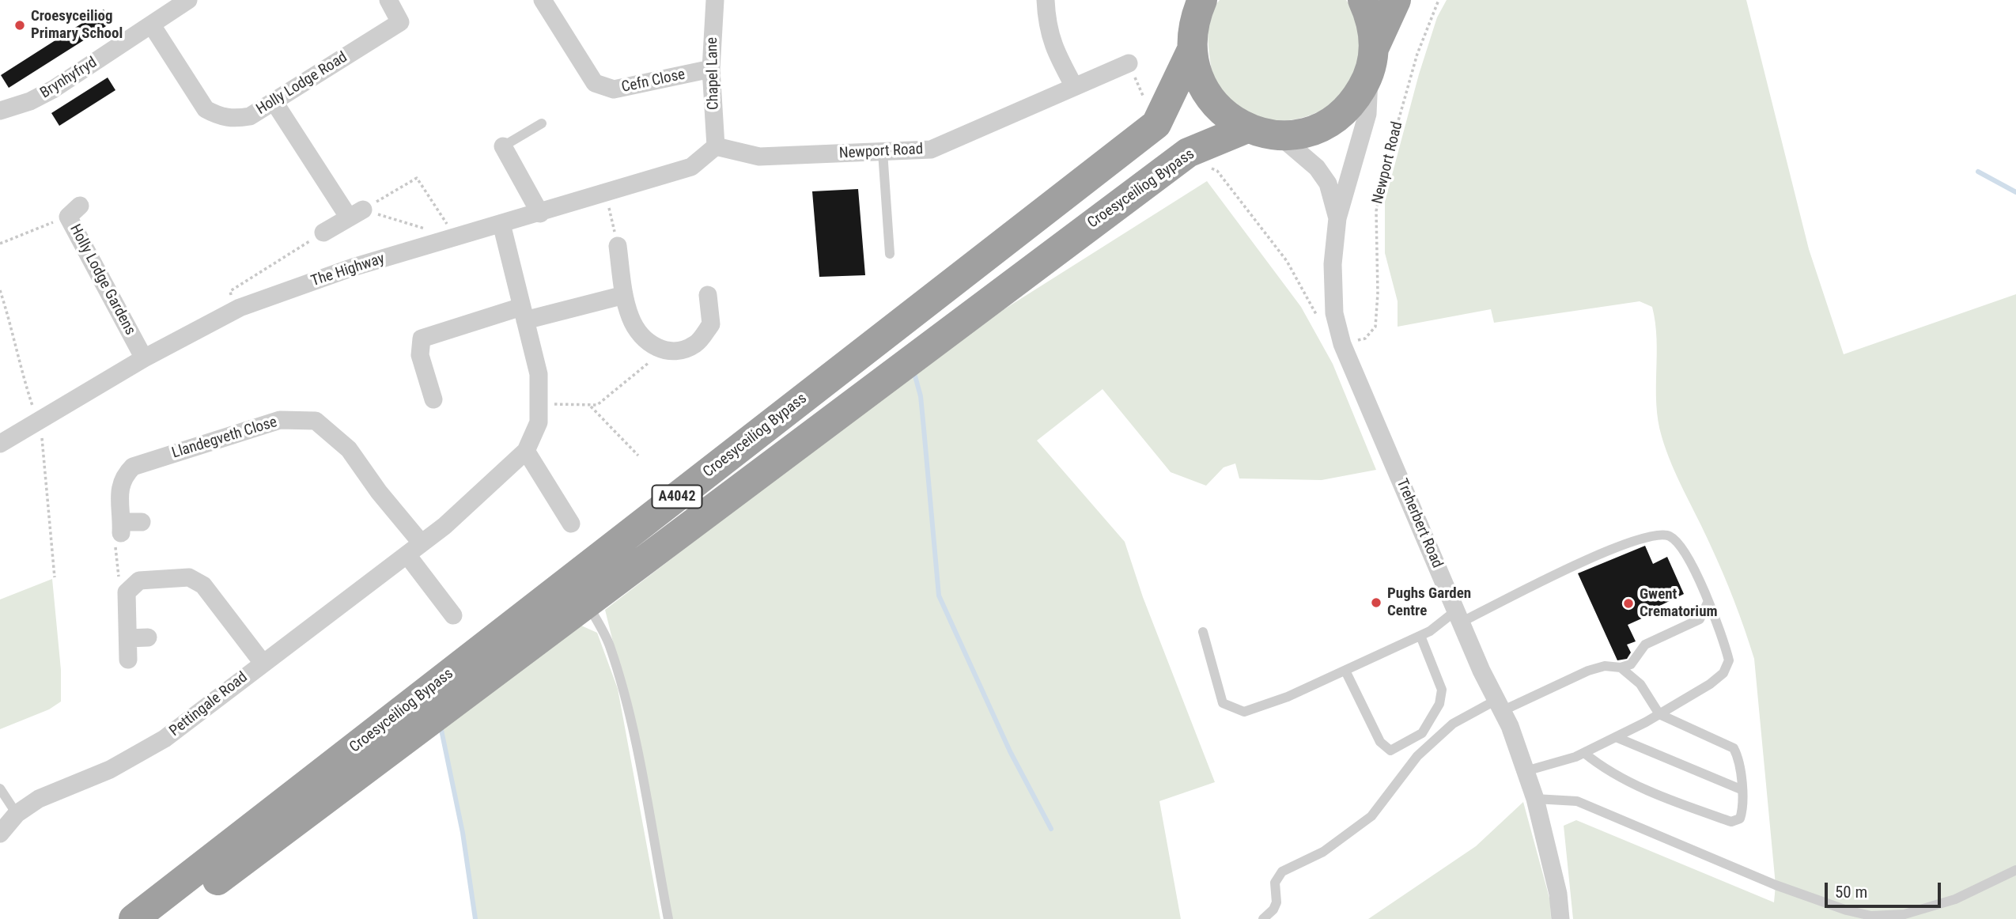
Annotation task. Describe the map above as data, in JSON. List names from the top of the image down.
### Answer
{
  "streets": {
    "highway": ["Croesyceiliog Bypass", "A4042"],
    "street": [
      "Chapel Lane",
      "Brynhyfryd",
      "Cefn Close",
      "Holly Lodge Road",
      "Newport Road",
      "The Highway",
      "Holly Lodge Gardens",
      "Llandegveth Close",
      "Treherbert Road",
      "Pettingale Road"
    ]
  },
  "crossings": [
    ["Chapel Lane", "Cefn Close"],
    ["Chapel Lane", "Newport Road"],
    ["Chapel Lane", "The Highway"],
    ["Brynhyfryd", "Holly Lodge Road"],
    ["Newport Road", "The Highway"],
    ["Newport Road", "Treherbert Road"],
    ["The Highway", "Holly Lodge Gardens"],
    ["The Highway", "Pettingale Road"],
    ["Llandegveth Close", "Pettingale Road"]
  ],
  "places": ["Croesyceiliog Primary School", "Pughs Garden Centre", "Gwent Crematorium"],
  "scale_bar": "50 m"
}
